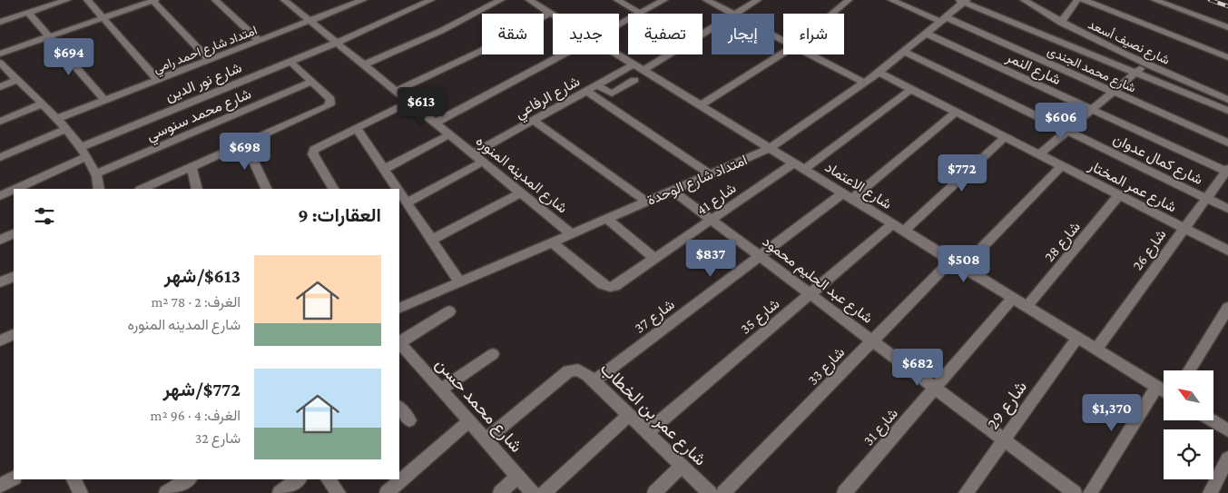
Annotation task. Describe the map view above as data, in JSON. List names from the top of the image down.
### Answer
{
  "streets": {
    "street": [
      "شارع نصيف أسعد",
      "امتداد شارع احمد رامي",
      "شارع النمر",
      "شارع محمد الجندى",
      "شارع نور الدين",
      "شارع الرفاعي",
      "شارع محمد سنوسي",
      "شارع كمال عدوان",
      "شارع المدينه المنوره",
      "امتداد شارع الوحدة",
      "شارع الاعتماد",
      "شارع عمر المختار",
      "شارع 41",
      "شارع 28",
      "شارع 26",
      "شارع عبد الحليم محمود",
      "شارع 37",
      "شارع 35",
      "شارع 33",
      "شارع محمد حسن",
      "شارع 29",
      "شارع عمر بن الخطاب",
      "شارع 31"
    ]
  },
  "crossings": [
    ["شارع نصيف أسعد", "امتداد شارع الوحدة"],
    ["امتداد شارع احمد رامي", "شارع المدينه المنوره"],
    ["شارع النمر", "امتداد شارع الوحدة"],
    ["شارع النمر", "شارع 26"],
    ["شارع محمد الجندى", "امتداد شارع الوحدة"],
    ["شارع نور الدين", "شارع المدينه المنوره"],
    ["شارع الرفاعي", "شارع المدينه المنوره"],
    ["شارع الرفاعي", "شارع الاعتماد"],
    ["شارع كمال عدوان", "امتداد شارع الوحدة"],
    ["شارع كمال عدوان", "شارع 26"],
    ["شارع المدينه المنوره", "امتداد شارع الوحدة"],
    ["امتداد شارع الوحدة", "شارع الاعتماد"],
    ["امتداد شارع الوحدة", "شارع عمر المختار"],
    ["امتداد شارع الوحدة", "شارع 41"],
    ["امتداد شارع الوحدة", "شارع عبد الحليم محمود"],
    ["شارع الاعتماد", "شارع 41"],
    ["شارع الاعتماد", "شارع 28"],
    ["شارع الاعتماد", "شارع 26"],
    ["شارع الاعتماد", "شارع 37"],
    ["شارع الاعتماد", "شارع 35"],
    ["شارع الاعتماد", "شارع 33"],
    ["شارع الاعتماد", "شارع 29"],
    ["شارع الاعتماد", "شارع 31"],
    ["شارع عمر المختار", "شارع 41"],
    ["شارع عمر المختار", "شارع 28"],
    ["شارع عمر المختار", "شارع 26"],
    ["شارع عمر المختار", "شارع 37"],
    ["شارع عمر المختار", "شارع 35"],
    ["شارع 41", "شارع عبد الحليم محمود"],
    ["شارع عبد الحليم محمود", "شارع 37"],
    ["شارع عبد الحليم محمود", "شارع 35"],
    ["شارع عبد الحليم محمود", "شارع 33"],
    ["شارع عبد الحليم محمود", "شارع 29"],
    ["شارع عبد الحليم محمود", "شارع 31"],
    ["شارع 37", "شارع عمر بن الخطاب"],
    ["شارع 35", "شارع عمر بن الخطاب"],
    ["شارع محمد حسن", "شارع عمر بن الخطاب"]
  ],
  "north": "top left",
  "page": {
    "chip": [
      "شراء",
      "إيجار",
      "تصفية",
      "جديد",
      "شقة"
    ],
    "price": [
      "$694",
      "$613",
      "$606",
      "$698",
      "$772",
      "$837",
      "$508",
      "$682",
      "$1,370"
    ],
    "heading": "العقارات: 9",
    "list": [
      {
        "name": "$613/شهر",
        "note": "الغرف: 2 · 78 m² · شارع المدينه المنوره"
      },
      {
        "name": "$772/شهر",
        "note": "الغرف: 4 · 96 m² · شارع 32"
      }
    ]
  }
}
